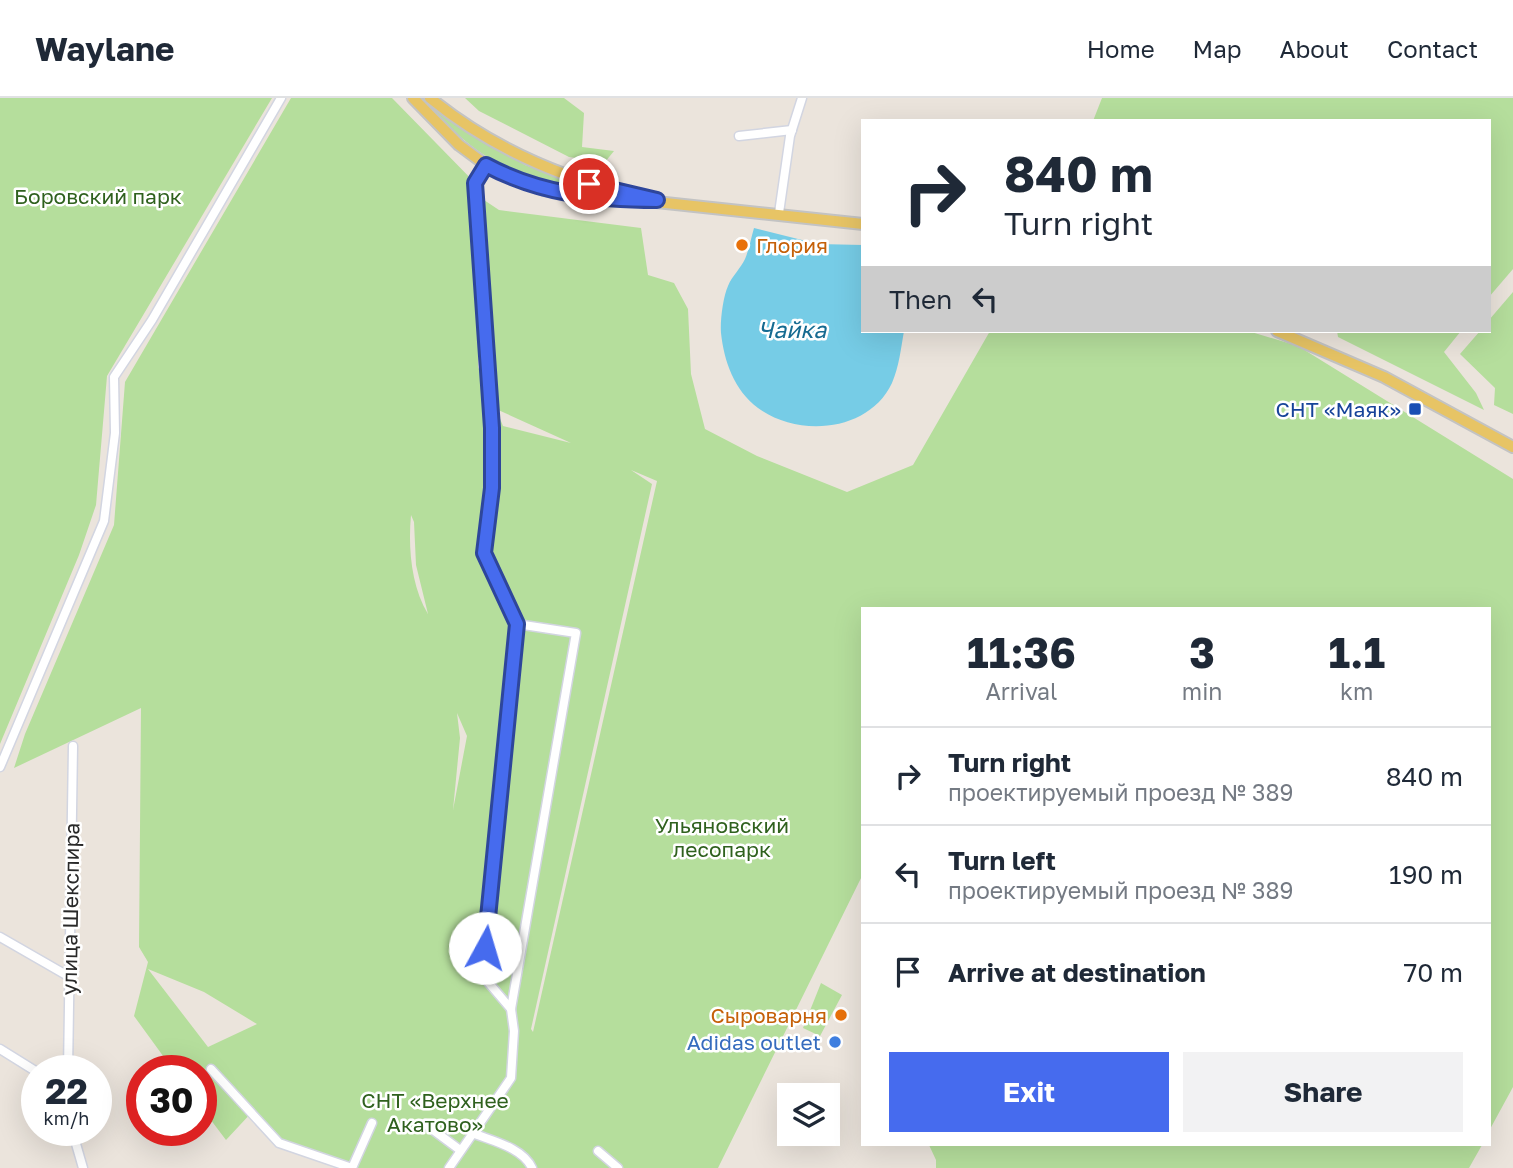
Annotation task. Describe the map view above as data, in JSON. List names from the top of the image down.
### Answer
{
  "streets": {
    "street": ["улица Шекспира"]
  },
  "water": ["Чайка"],
  "parks": ["Боровский парк", "Ульяновский лесопарк", "СНТ «Верхнее Акатово»"],
  "places": {
    "other": ["Глория", "Сыроварня", "Adidas outlet"],
    "transit": ["СНТ «Маяк»"]
  },
  "page": {
    "header": "Waylane",
    "nav": [
      "Home",
      "Map",
      "About",
      "Contact"
    ],
    "turn": ["840 m", "Turn right"],
    "then": "Then",
    "eta": [
      "11:36",
      "Arrival",
      "3",
      "min",
      "1.1",
      "km"
    ],
    "list": [
      {
        "name": "Turn right",
        "note": "проектируемый проезд № 389",
        "value": "840 m"
      },
      {
        "name": "Turn left",
        "note": "проектируемый проезд № 389",
        "value": "190 m"
      },
      {
        "name": "Arrive at destination",
        "value": "70 m"
      }
    ],
    "buttons": ["Exit", "Share"],
    "speed": "22 km/h",
    "limit": "30"
  }
}
